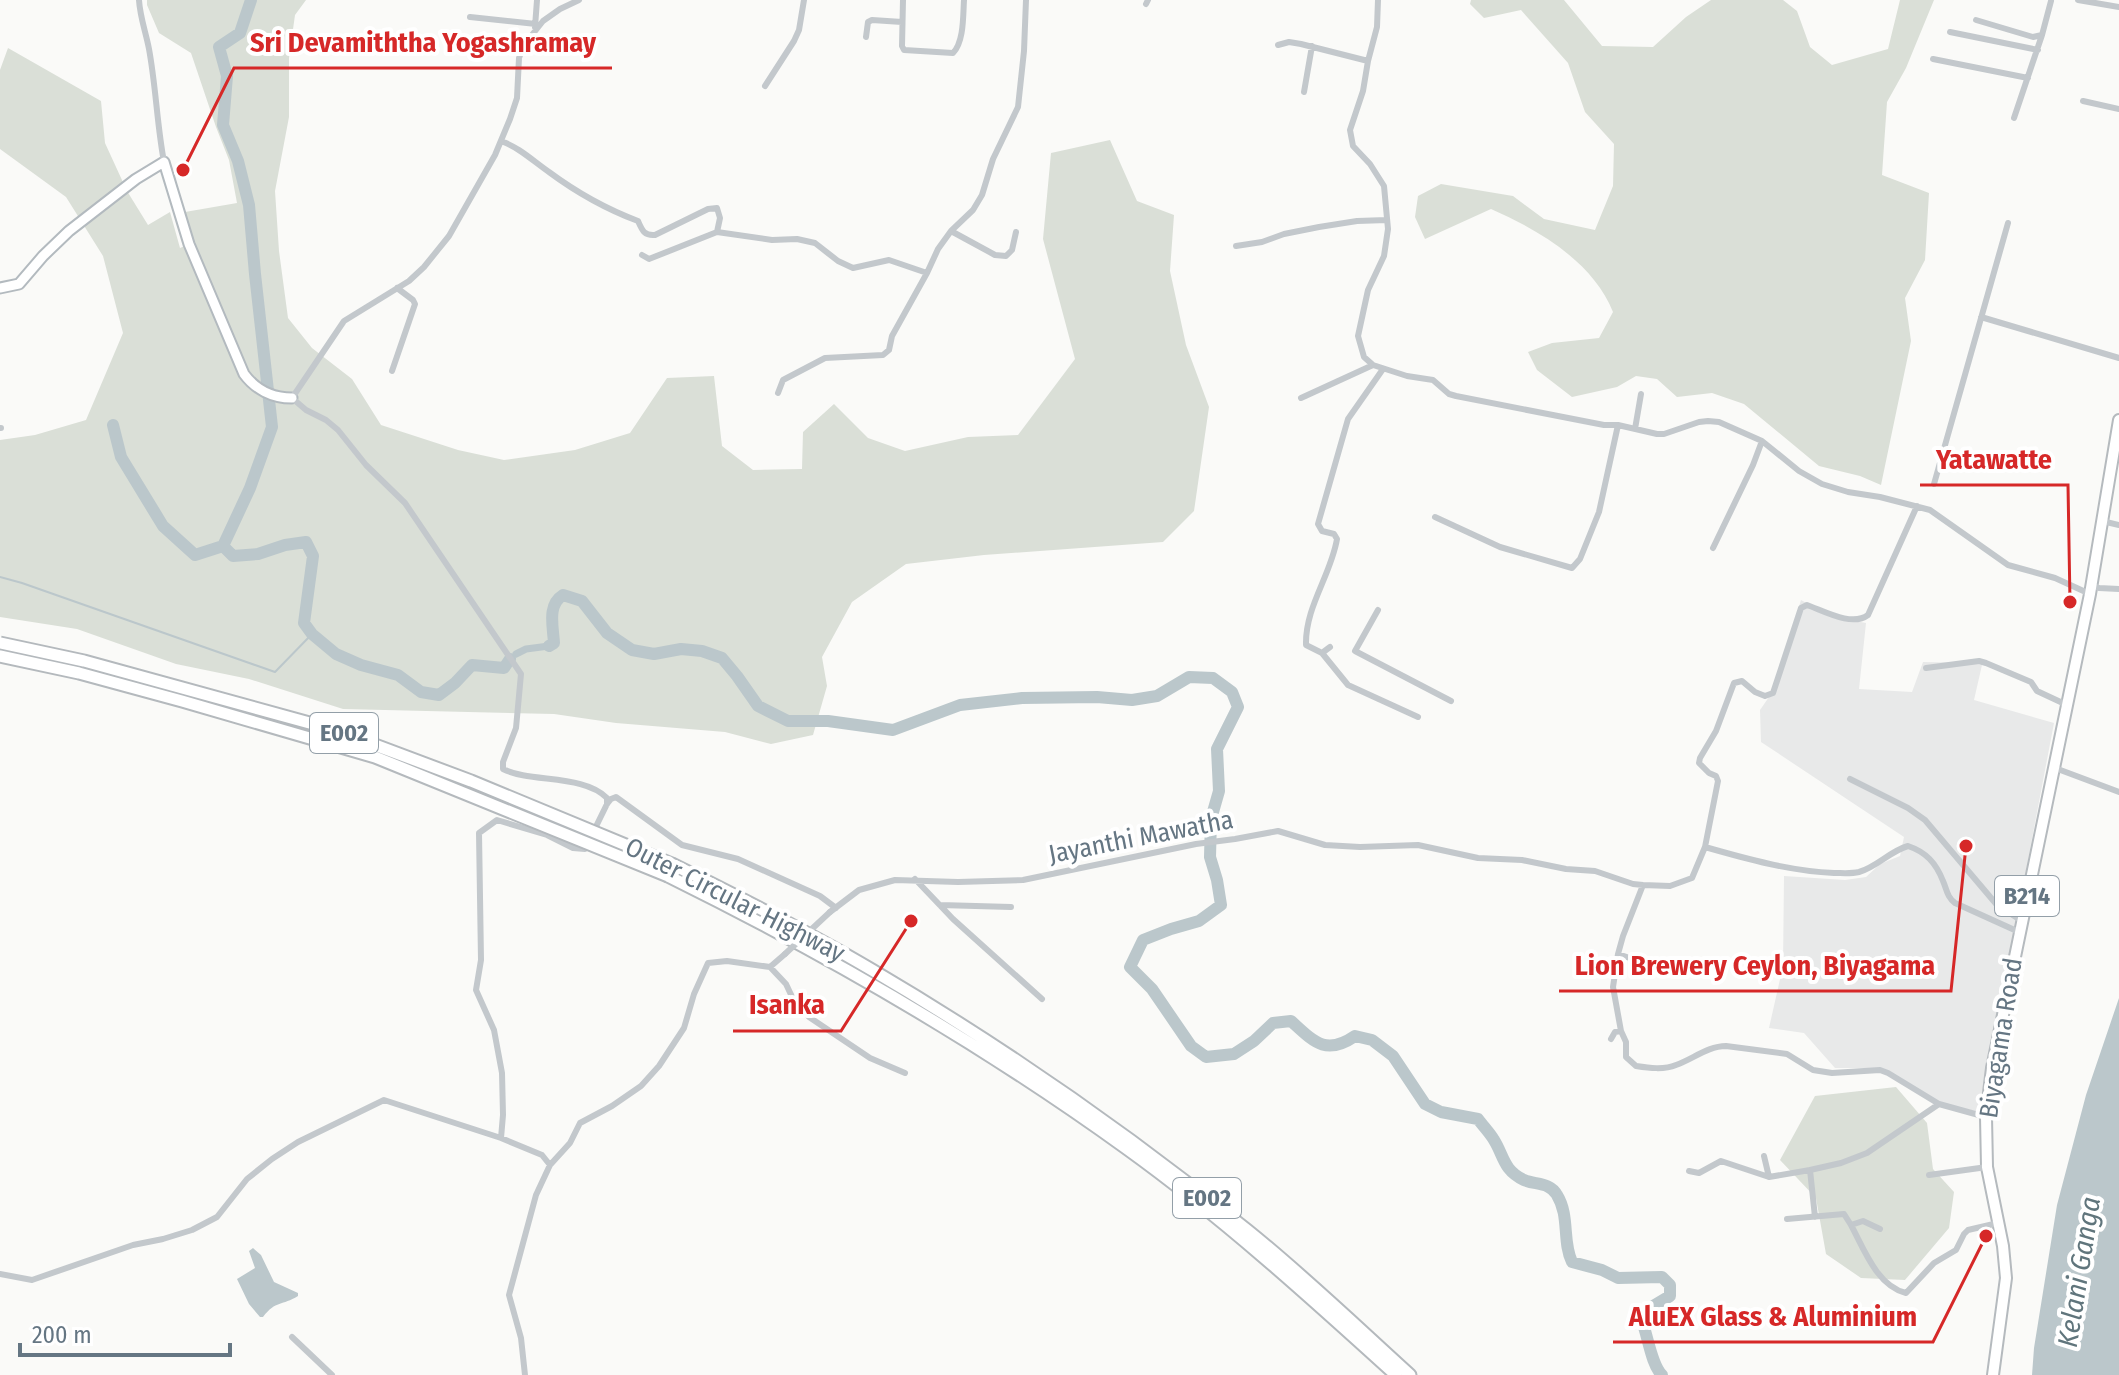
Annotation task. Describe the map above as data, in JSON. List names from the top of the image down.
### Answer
{
  "streets": {
    "highway": ["E002", "Outer Circular Highway"],
    "main road": ["B214", "Biyagama Road"],
    "street": ["Jayanthi Mawatha"]
  },
  "water": ["Kelani Ganga"],
  "places": [
    "Sri Devamiththa Yogashramay",
    "Yatawatte",
    "Lion Brewery Ceylon, Biyagama",
    "Isanka",
    "AluEX Glass & Aluminium"
  ],
  "scale_bar": "200 m"
}
